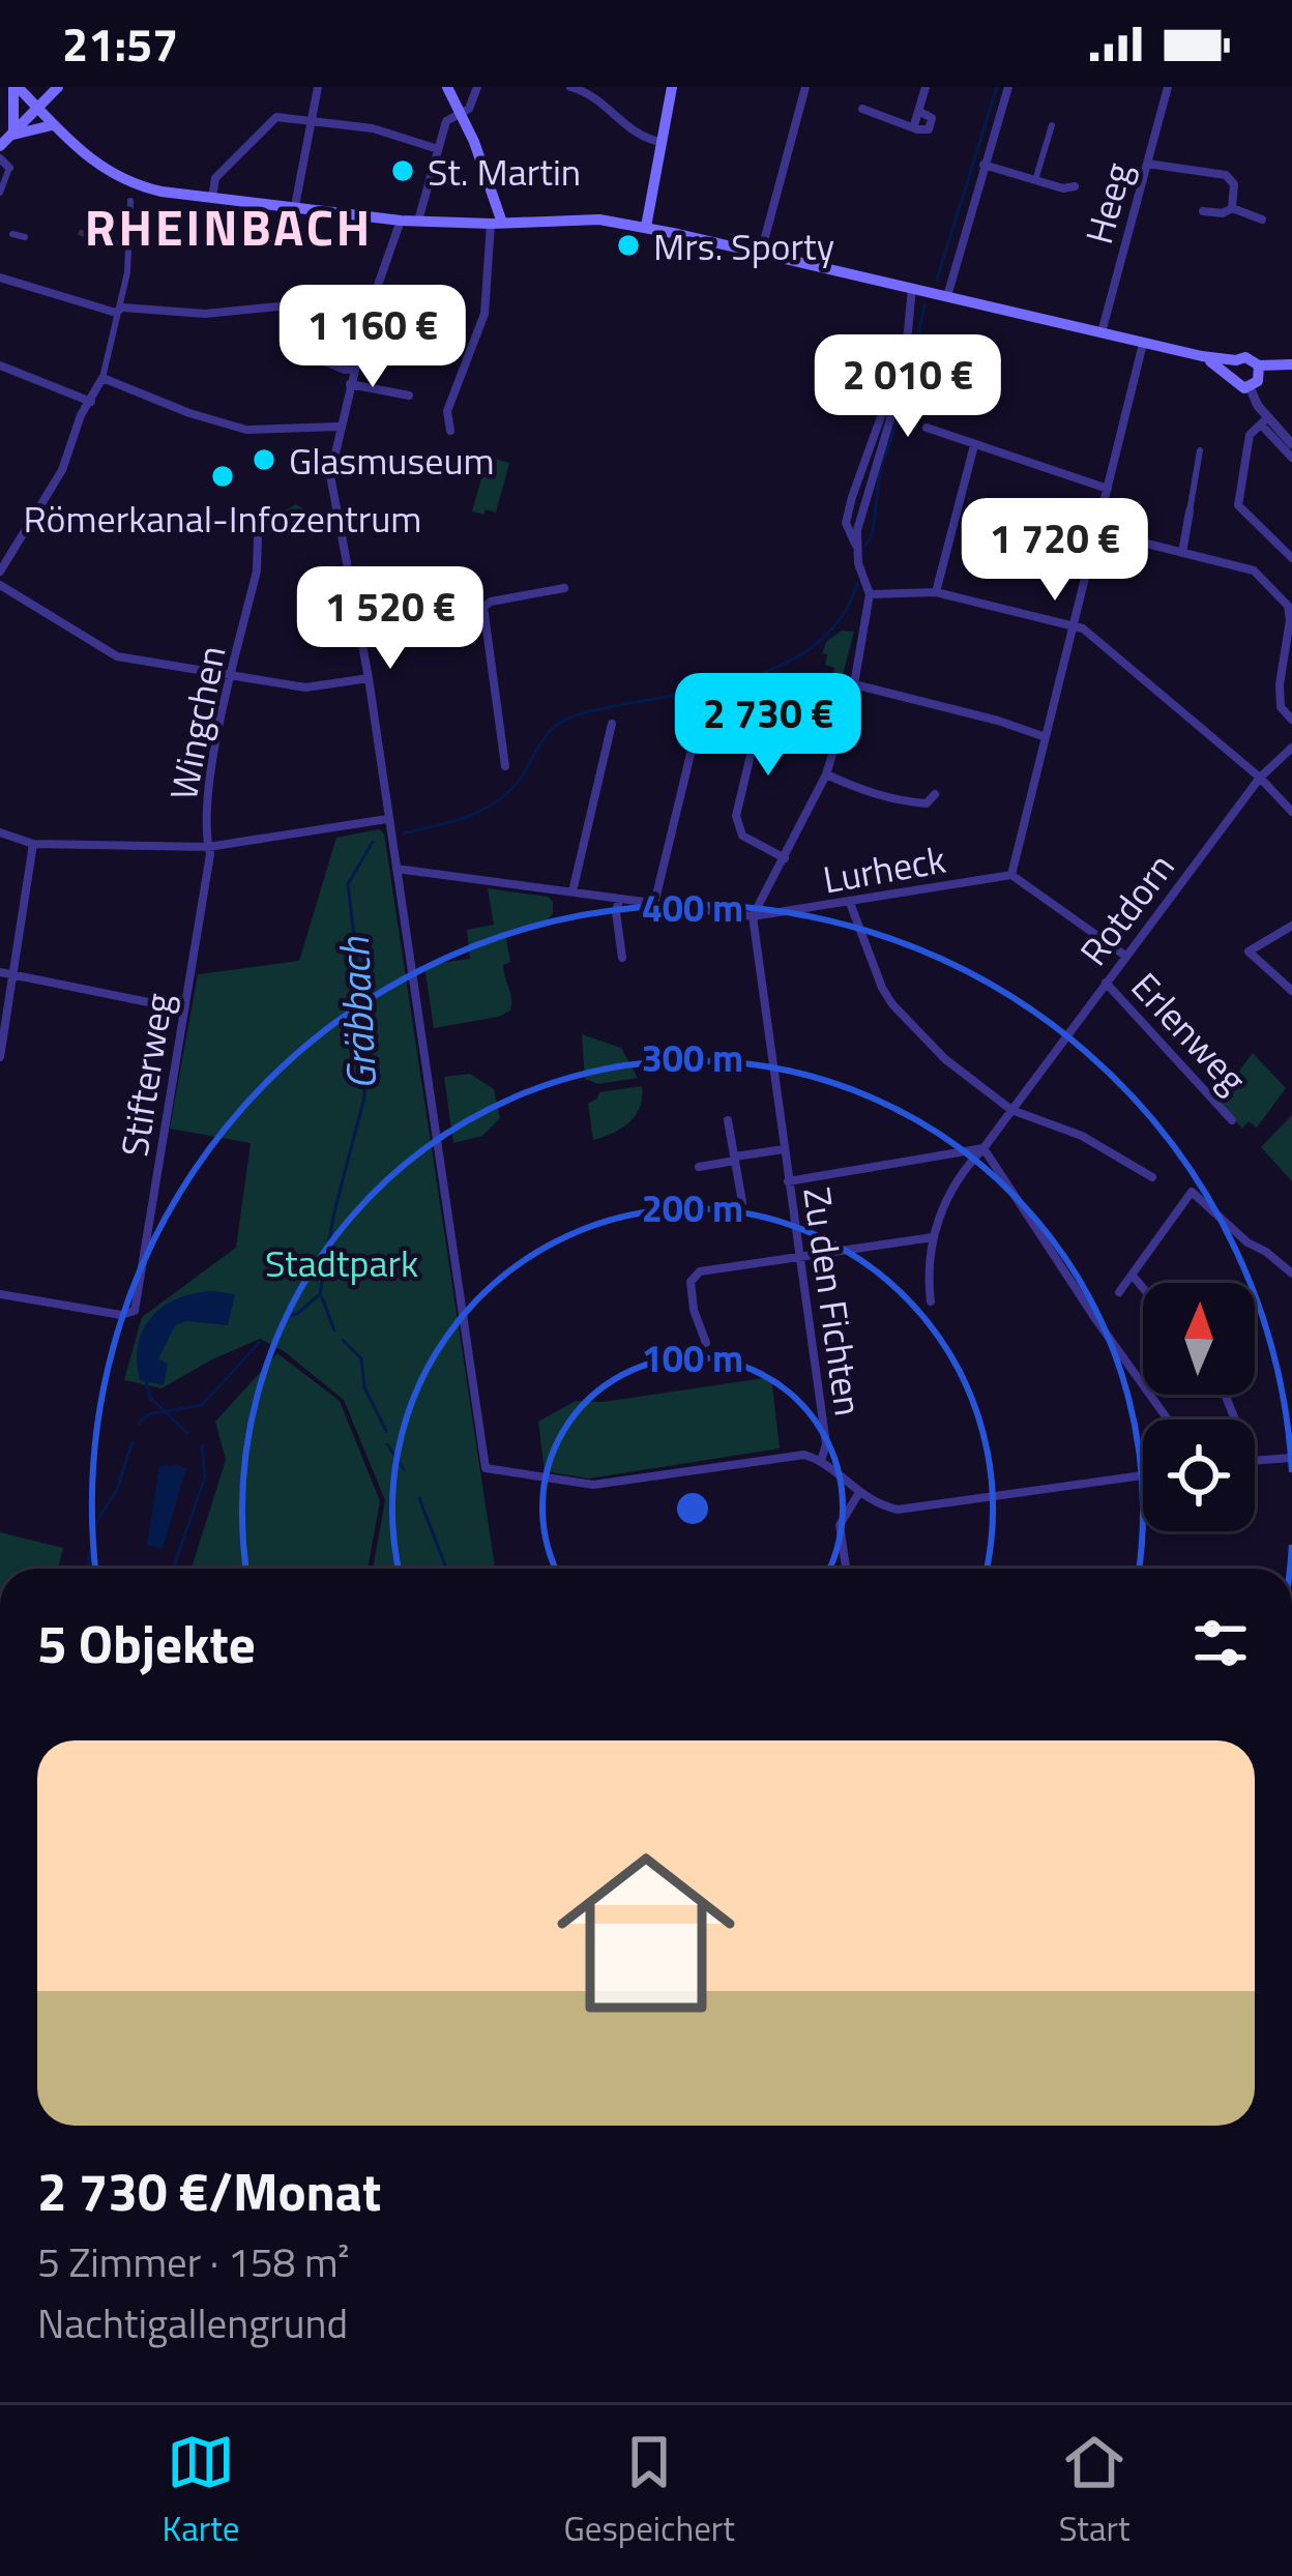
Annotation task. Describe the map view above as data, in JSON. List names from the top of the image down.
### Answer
{
  "streets": {
    "street": [
      "Heeg",
      "Wingchen",
      "Lurheck",
      "Rotdorn",
      "Erlenweg",
      "Stifterweg",
      "Zu den Fichten"
    ]
  },
  "crossings": [
    ["Wingchen", "Stifterweg"],
    ["Lurheck", "Zu den Fichten"],
    ["Rotdorn", "Erlenweg"]
  ],
  "districts": ["RHEINBACH"],
  "water": ["Gräbbach"],
  "parks": ["Stadtpark"],
  "places": [
    "St. Martin",
    "Mrs. Sporty",
    "Glasmuseum",
    "Römerkanal-Infozentrum"
  ],
  "north": "top",
  "page": {
    "status": "21:57",
    "price": [
      "1 160 €",
      "2 010 €",
      "1 720 €",
      "1 520 €",
      "2 730 €"
    ],
    "heading": "5 Objekte",
    "list": [
      {
        "name": "2 730 €/Monat",
        "note": "5 Zimmer · 158 m² · Nachtigallengrund"
      }
    ],
    "tabs": ["Karte", "Gespeichert", "Start"]
  },
  "rings": [
    "400 m",
    "300 m",
    "200 m",
    "100 m"
  ]
}
